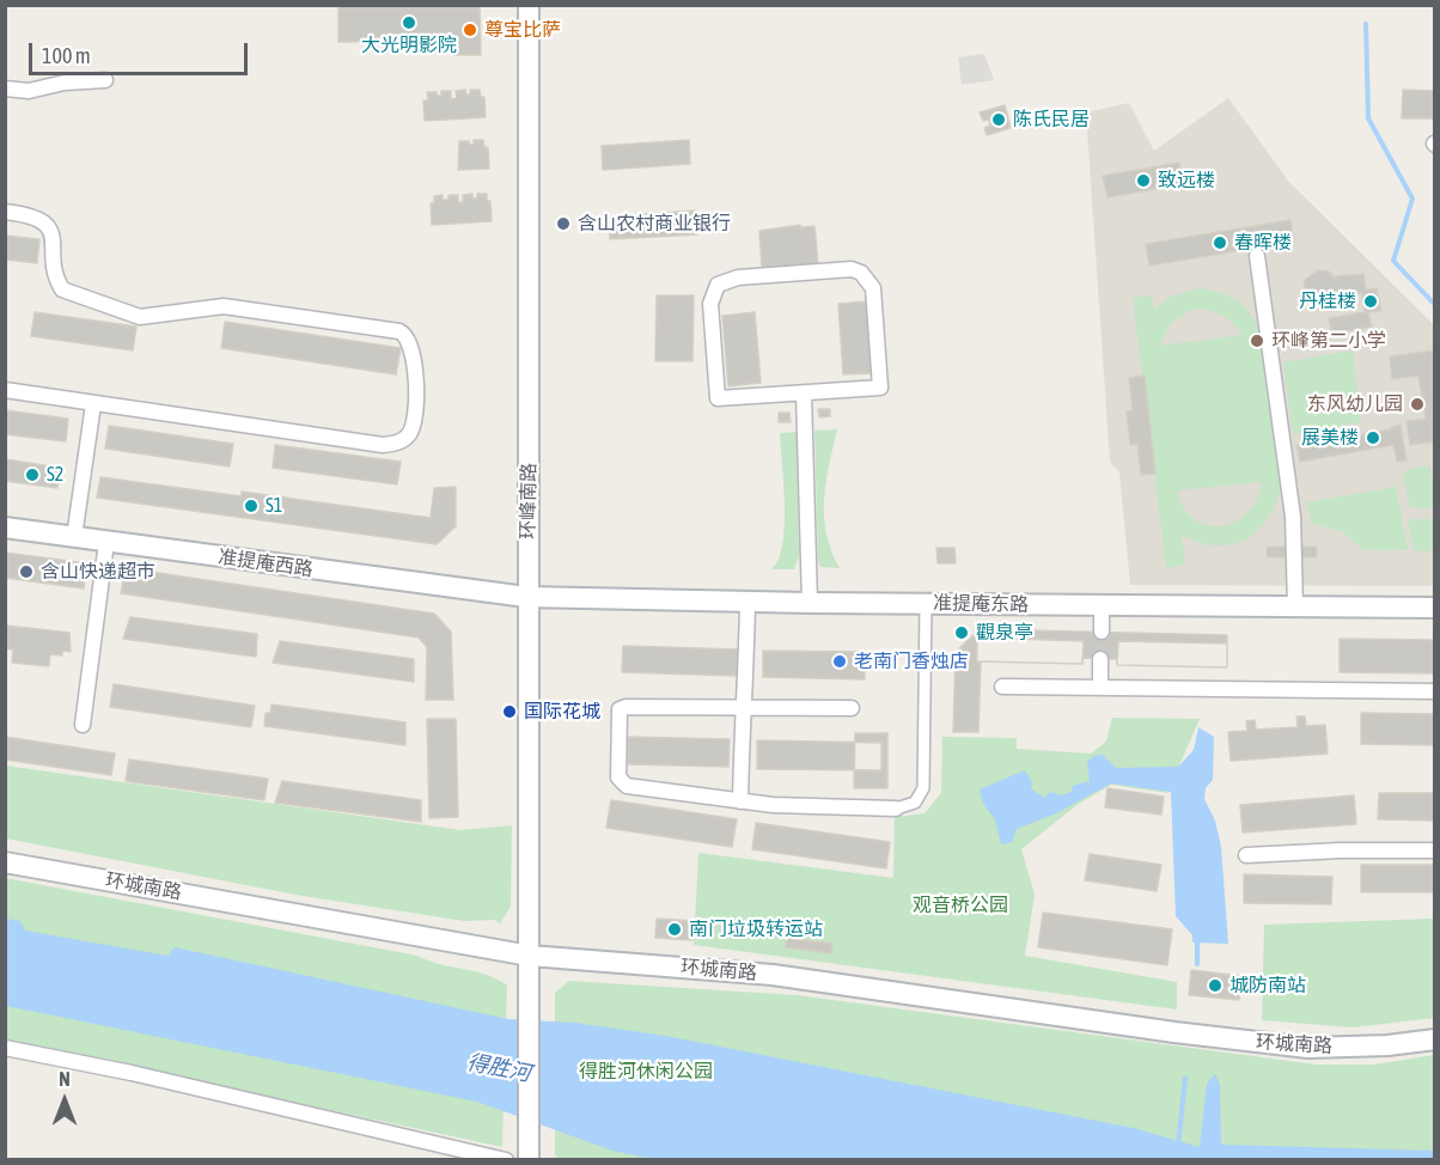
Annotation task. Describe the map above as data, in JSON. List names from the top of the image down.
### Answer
{
  "streets": {
    "main road": [
      "环峰南路",
      "准提庵西路",
      "准提庵东路",
      "环城南路"
    ]
  },
  "crossings": [
    ["环峰南路", "准提庵西路"],
    ["环峰南路", "准提庵东路"],
    ["环峰南路", "环城南路"],
    ["准提庵西路", "准提庵东路"]
  ],
  "water": ["得胜河"],
  "parks": ["观音桥公园", "得胜河休闲公园"],
  "places": [
    "大光明影院",
    "尊宝比萨",
    "陈氏民居",
    "致远楼",
    "含山农村商业银行",
    "春晖楼",
    "丹桂楼",
    "环峰第二小学",
    "东风幼儿园",
    "展美楼",
    "S2",
    "S1",
    "含山快递超市",
    "觀泉亭",
    "老南门香烛店",
    "国际花城",
    "南门垃圾转运站",
    "城防南站"
  ],
  "scale_bar": "100 m",
  "north": "top"
}
